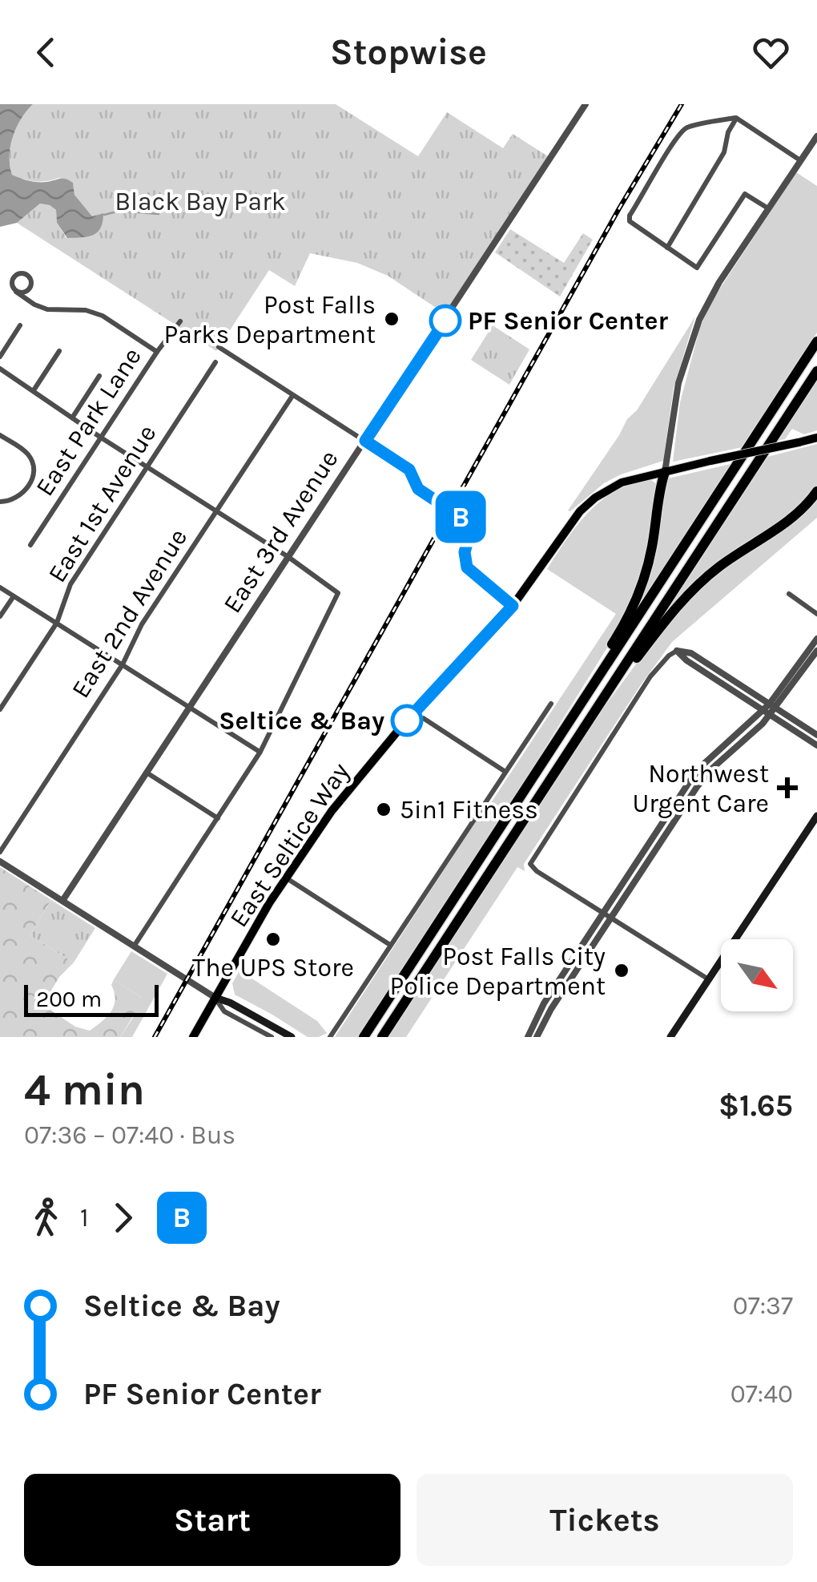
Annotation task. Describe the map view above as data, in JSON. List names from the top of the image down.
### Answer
{
  "streets": {
    "main road": ["East Seltice Way"],
    "street": [
      "East Park Lane",
      "East 1st Avenue",
      "East 3rd Avenue",
      "East 2nd Avenue"
    ]
  },
  "parks": ["Black Bay Park"],
  "places": {
    "other": [
      "Post Falls Parks Department",
      "PF Senior Center",
      "Seltice & Bay",
      "5in1 Fitness",
      "The UPS Store",
      "Post Falls City Police Department"
    ],
    "health": ["Northwest Urgent Care"]
  },
  "lines": ["bus line B"],
  "scale_bar": "200 m",
  "north": "bottom right",
  "page": {
    "header": "Stopwise",
    "on_map": "B",
    "scale": "200 m",
    "heading": ["4 min", "07:36 – 07:40 · Bus", "$1.65"],
    "legs": ["1", "B"],
    "list": [
      {
        "name": "Seltice & Bay",
        "value": "07:37"
      },
      {
        "name": "PF Senior Center",
        "value": "07:40"
      }
    ],
    "buttons": ["Start", "Tickets"]
  }
}
